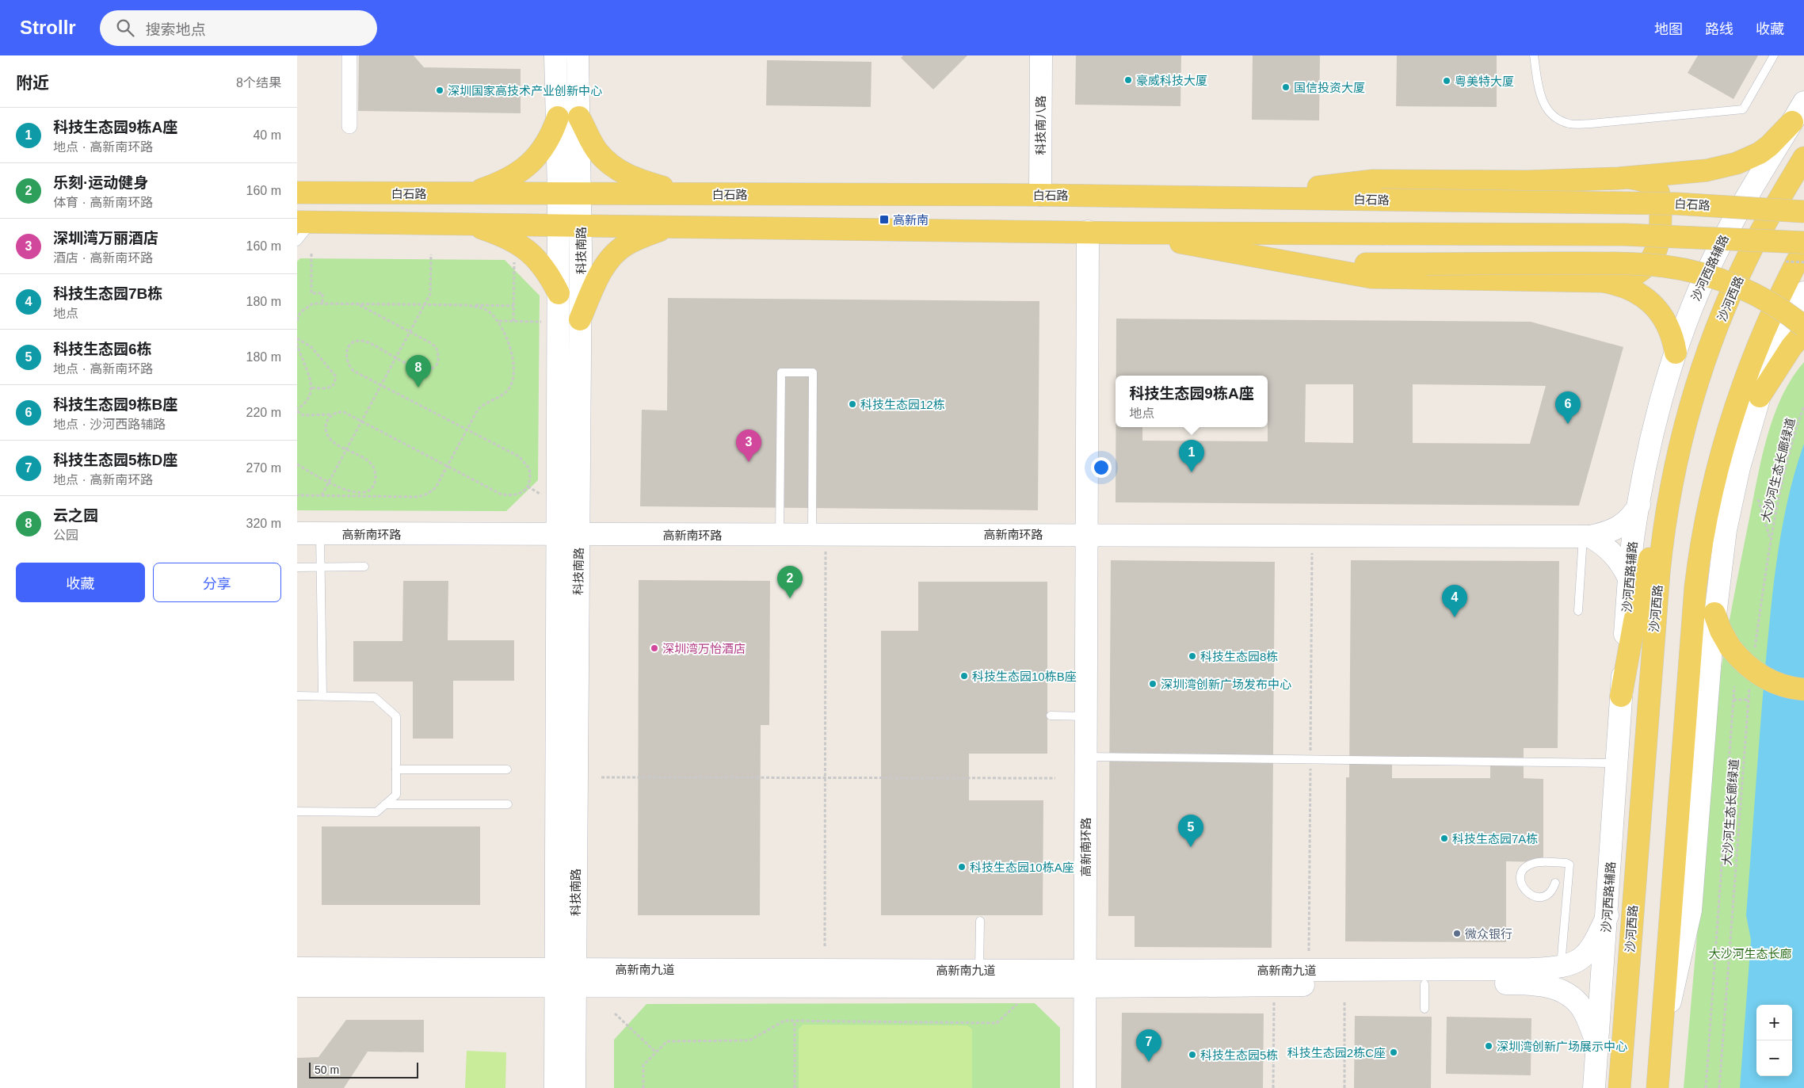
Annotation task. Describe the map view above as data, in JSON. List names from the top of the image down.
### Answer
{
  "streets": {
    "main road": ["白石路", "沙河西路"],
    "street": [
      "科技南八路",
      "科技南路",
      "沙河西路辅路",
      "高新南环路",
      "高新南九道"
    ],
    "path": ["大沙河生态长廊绿道"]
  },
  "crossings": [
    ["科技南八路", "白石路"],
    ["白石路", "科技南路"],
    ["科技南路", "高新南环路"],
    ["科技南路", "高新南九道"],
    ["沙河西路辅路", "高新南九道"],
    ["高新南环路", "高新南九道"]
  ],
  "parks": ["大沙河生态长廊"],
  "places": {
    "other": [
      "豪威科技大厦",
      "粤美特大厦",
      "国信投资大厦",
      "深圳国家高技术产业创新中心",
      "科技生态园12栋",
      "深圳湾万怡酒店",
      "科技生态园8栋",
      "科技生态园10栋B座",
      "深圳湾创新广场发布中心",
      "科技生态园7A栋",
      "科技生态园10栋A座",
      "微众银行",
      "深圳湾创新广场展示中心",
      "科技生态园2栋C座",
      "科技生态园5栋"
    ],
    "transit": ["高新南"]
  },
  "scale_bar": "50 m",
  "page": {
    "header": "Strollr",
    "search": "搜索地点",
    "nav": ["地图", "路线", "收藏"],
    "heading": ["附近", "8个结果"],
    "list": [
      {
        "mark": "1",
        "name": "科技生态园9栋A座",
        "note": "地点 · 高新南环路",
        "value": "40 m"
      },
      {
        "mark": "2",
        "name": "乐刻·运动健身",
        "note": "体育 · 高新南环路",
        "value": "160 m"
      },
      {
        "mark": "3",
        "name": "深圳湾万丽酒店",
        "note": "酒店 · 高新南环路",
        "value": "160 m"
      },
      {
        "mark": "4",
        "name": "科技生态园7B栋",
        "note": "地点",
        "value": "180 m"
      },
      {
        "mark": "5",
        "name": "科技生态园6栋",
        "note": "地点 · 高新南环路",
        "value": "180 m"
      },
      {
        "mark": "6",
        "name": "科技生态园9栋B座",
        "note": "地点 · 沙河西路辅路",
        "value": "220 m"
      },
      {
        "mark": "7",
        "name": "科技生态园5栋D座",
        "note": "地点 · 高新南环路",
        "value": "270 m"
      },
      {
        "mark": "8",
        "name": "云之园",
        "note": "公园",
        "value": "320 m"
      }
    ],
    "pins": [
      "8",
      "6",
      "3",
      "1",
      "2",
      "4",
      "5",
      "7"
    ],
    "popup": ["科技生态园9栋A座", "地点"],
    "buttons": ["收藏", "分享"],
    "map_buttons": ["+", "−"],
    "scale": "50 m"
  }
}
